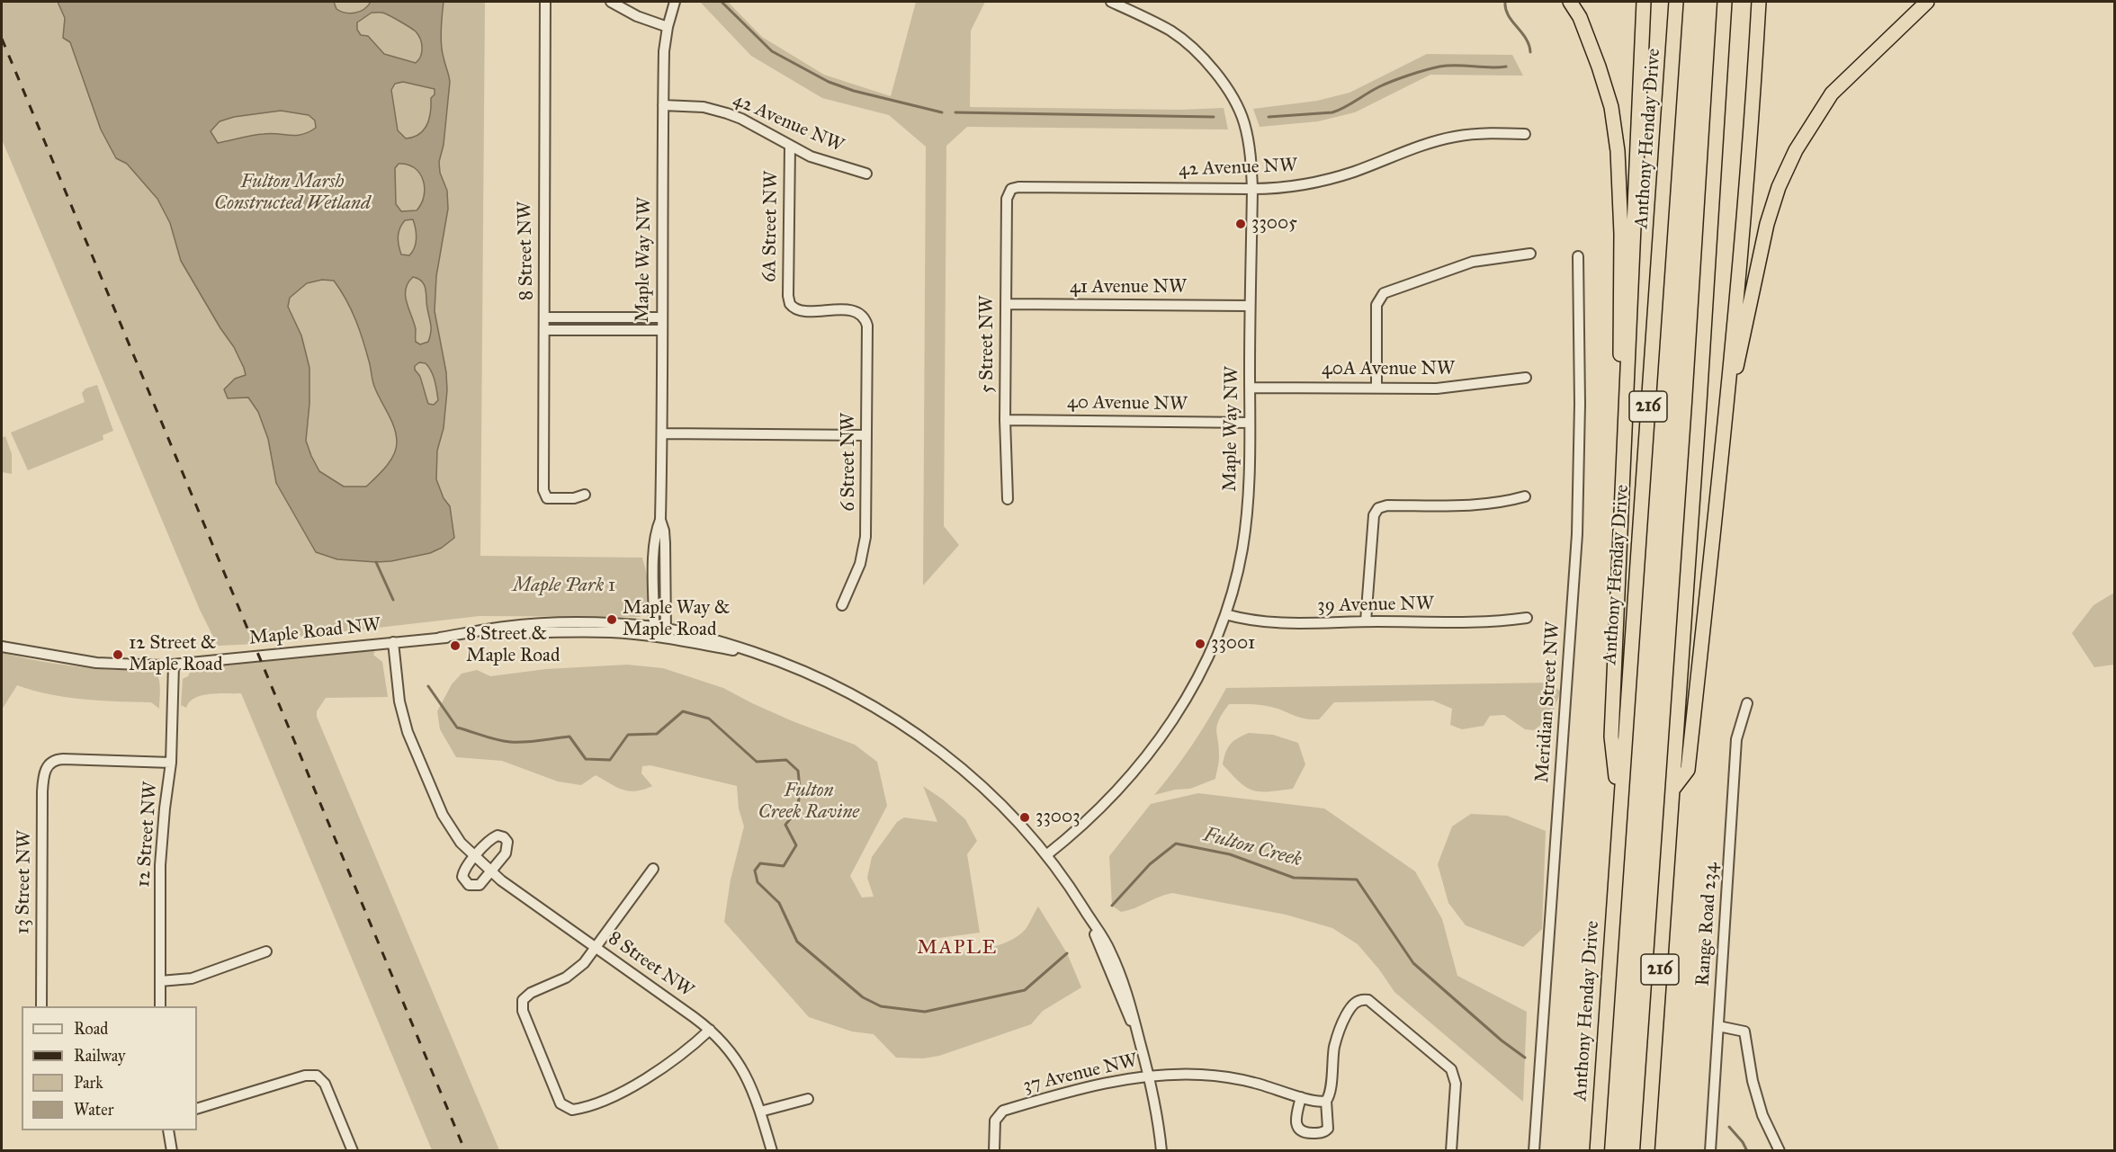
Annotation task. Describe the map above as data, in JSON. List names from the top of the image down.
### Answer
{
  "streets": {
    "highway": ["Anthony Henday Drive", "216"],
    "street": [
      "42 Avenue NW",
      "6A Street NW",
      "8 Street NW",
      "Maple Way NW",
      "41 Avenue NW",
      "5 Street NW",
      "40A Avenue NW",
      "40 Avenue NW",
      "6 Street NW",
      "39 Avenue NW",
      "Maple Road NW",
      "Meridian Street NW",
      "12 Street NW",
      "13 Street NW",
      "Range Road 234",
      "37 Avenue NW"
    ]
  },
  "crossings": [
    ["42 Avenue NW", "6A Street NW"],
    ["42 Avenue NW", "Maple Way NW"],
    ["42 Avenue NW", "5 Street NW"],
    ["6A Street NW", "6 Street NW"],
    ["8 Street NW", "Maple Road NW"],
    ["Maple Way NW", "41 Avenue NW"],
    ["Maple Way NW", "40A Avenue NW"],
    ["Maple Way NW", "40 Avenue NW"],
    ["Maple Way NW", "39 Avenue NW"],
    ["Maple Way NW", "Maple Road NW"],
    ["41 Avenue NW", "5 Street NW"],
    ["5 Street NW", "40 Avenue NW"],
    ["Maple Road NW", "12 Street NW"],
    ["Maple Road NW", "37 Avenue NW"],
    ["12 Street NW", "13 Street NW"]
  ],
  "districts": ["MAPLE"],
  "water": ["Fulton Creek"],
  "parks": ["Fulton Marsh Constructed Wetland", "Maple Park 1", "Fulton Creek Ravine"],
  "places": [
    "33005",
    "Maple Way & Maple Road",
    "33001",
    "8 Street & Maple Road",
    "12 Street & Maple Road",
    "33003"
  ],
  "legend": [
    "Road",
    "Railway",
    "Park",
    "Water"
  ]
}
